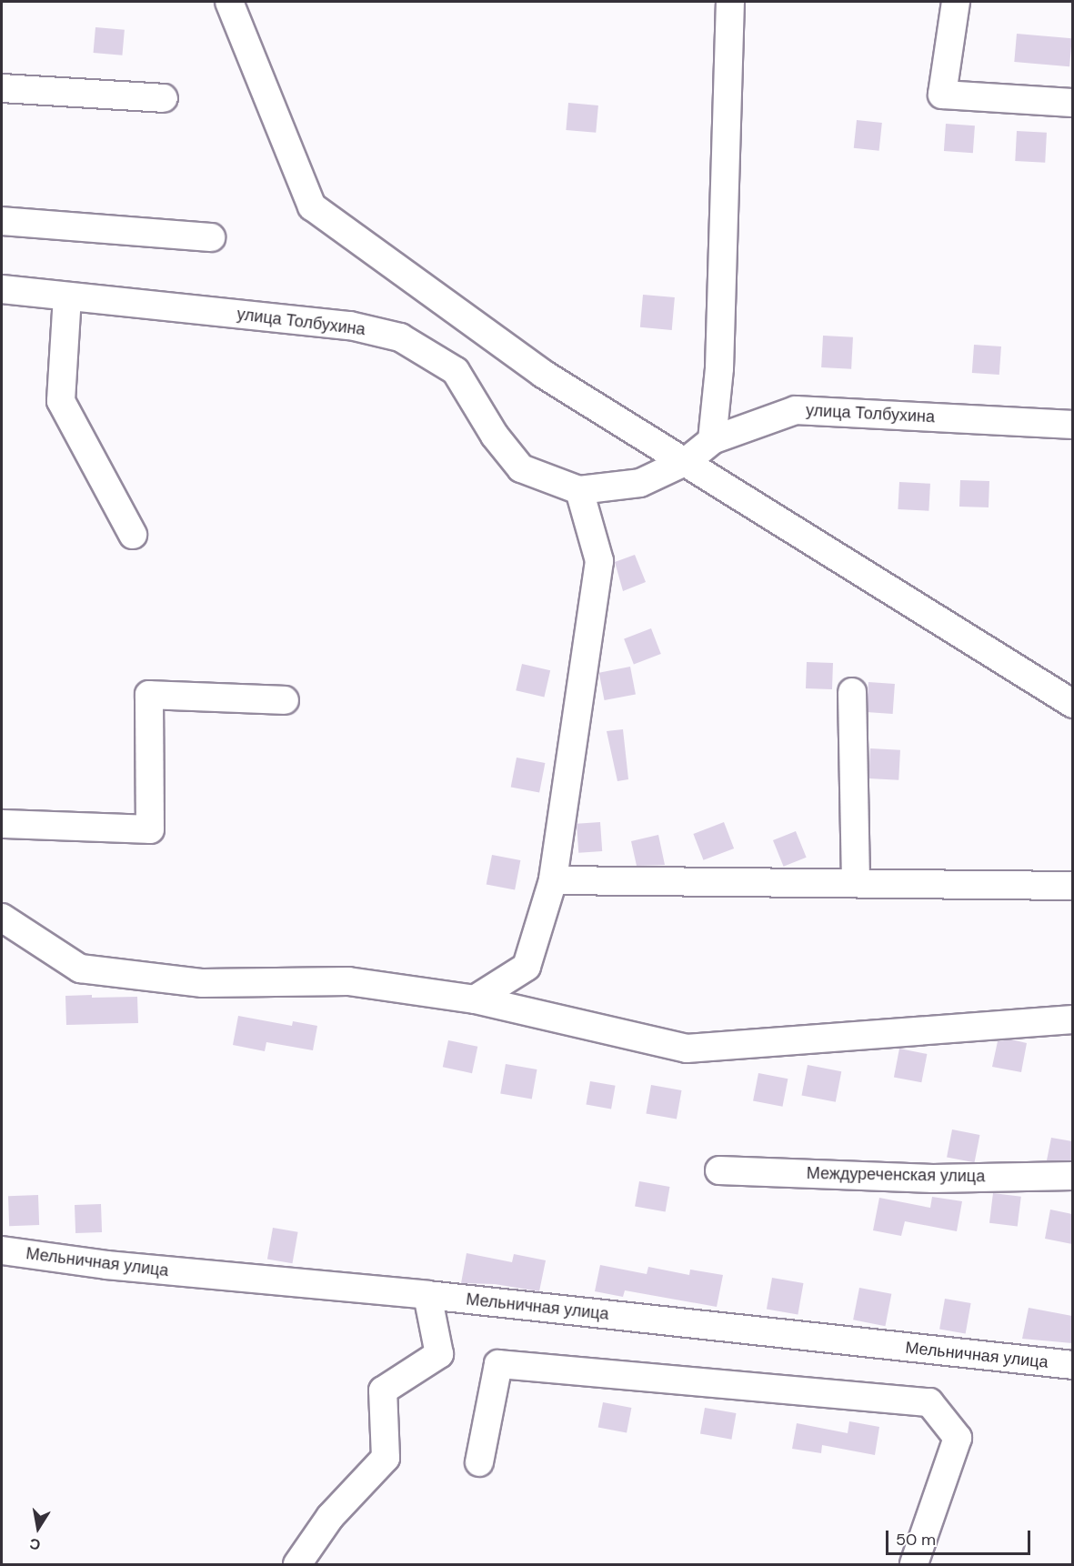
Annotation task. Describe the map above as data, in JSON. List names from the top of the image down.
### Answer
{
  "streets": {
    "street": ["улица Толбухина", "Междуреченская улица", "Мельничная улица"]
  },
  "scale_bar": "50 m",
  "north": "bottom"
}
